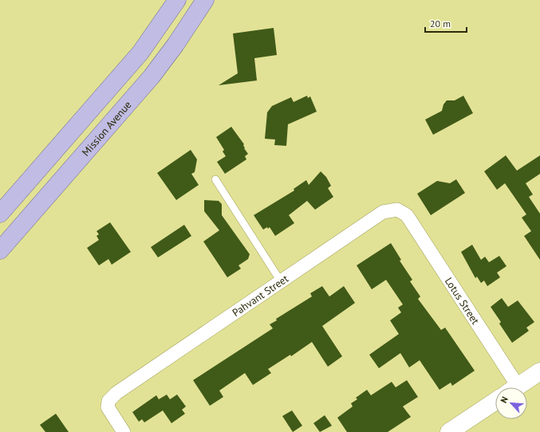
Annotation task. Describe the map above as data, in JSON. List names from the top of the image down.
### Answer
{
  "streets": {
    "main road": ["Mission Avenue"],
    "street": ["Pahvant Street", "Lotus Street"]
  },
  "crossings": [
    ["Pahvant Street", "Lotus Street"]
  ],
  "scale_bar": "20 m",
  "north": "top left"
}
